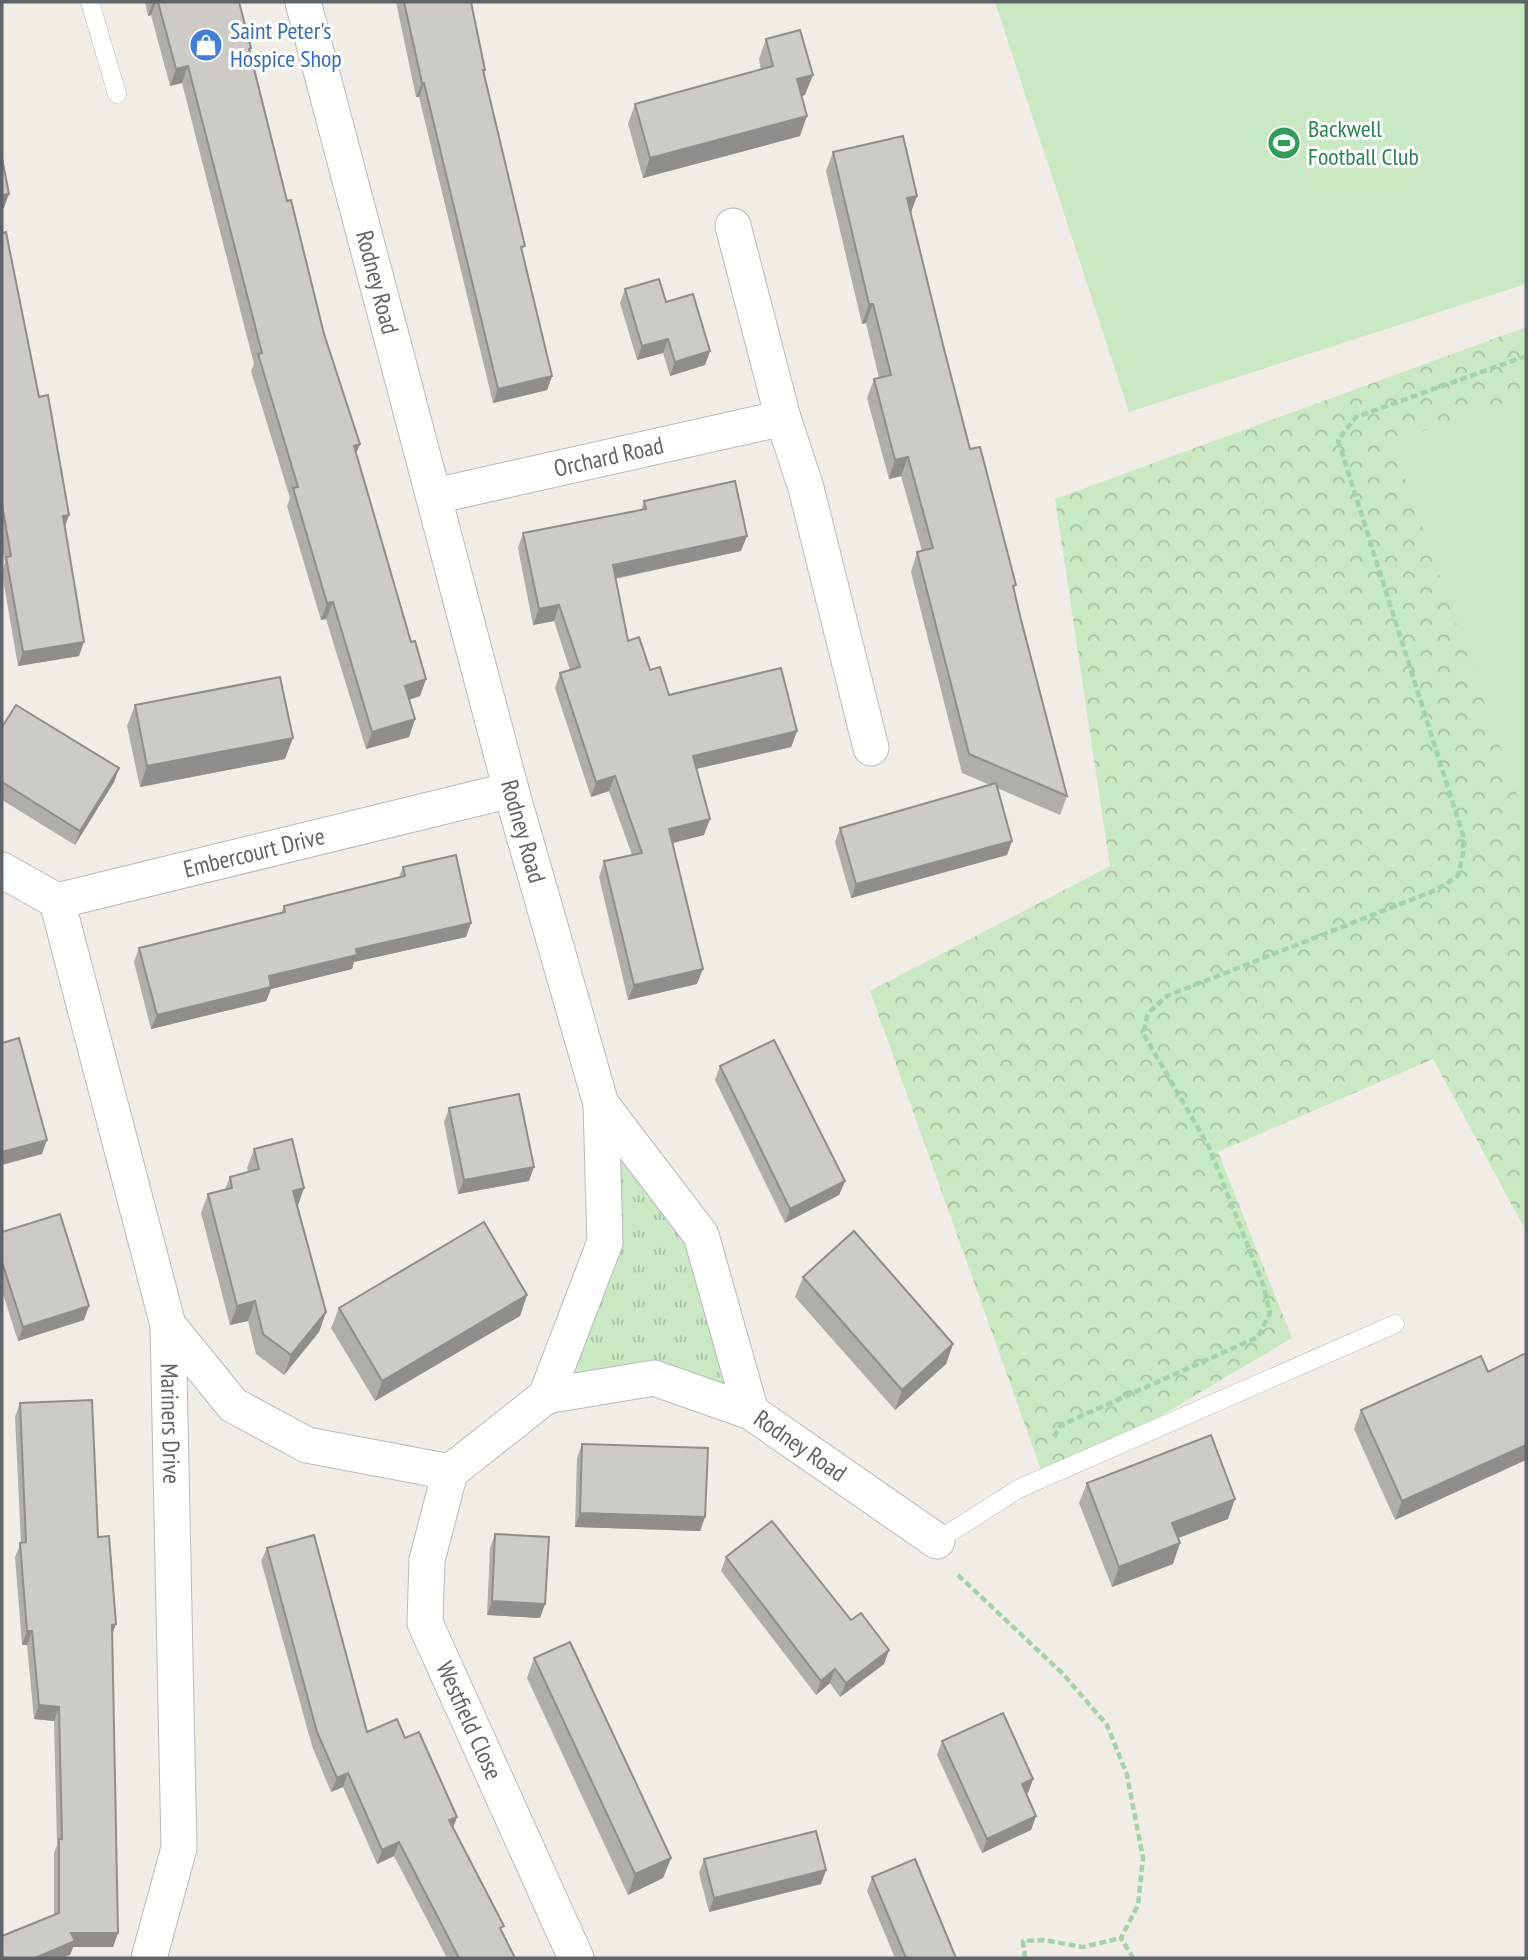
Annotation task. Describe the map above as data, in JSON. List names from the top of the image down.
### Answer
{
  "streets": {
    "street": [
      "Rodney Road",
      "Orchard Road",
      "Embercourt Drive",
      "Mariners Drive",
      "Westfield Close"
    ]
  },
  "crossings": [
    ["Rodney Road", "Orchard Road"],
    ["Rodney Road", "Embercourt Drive"],
    ["Embercourt Drive", "Mariners Drive"]
  ],
  "places": {
    "shop": ["Saint Peter's Hospice Shop"],
    "sports": ["Backwell Football Club"]
  }
}
